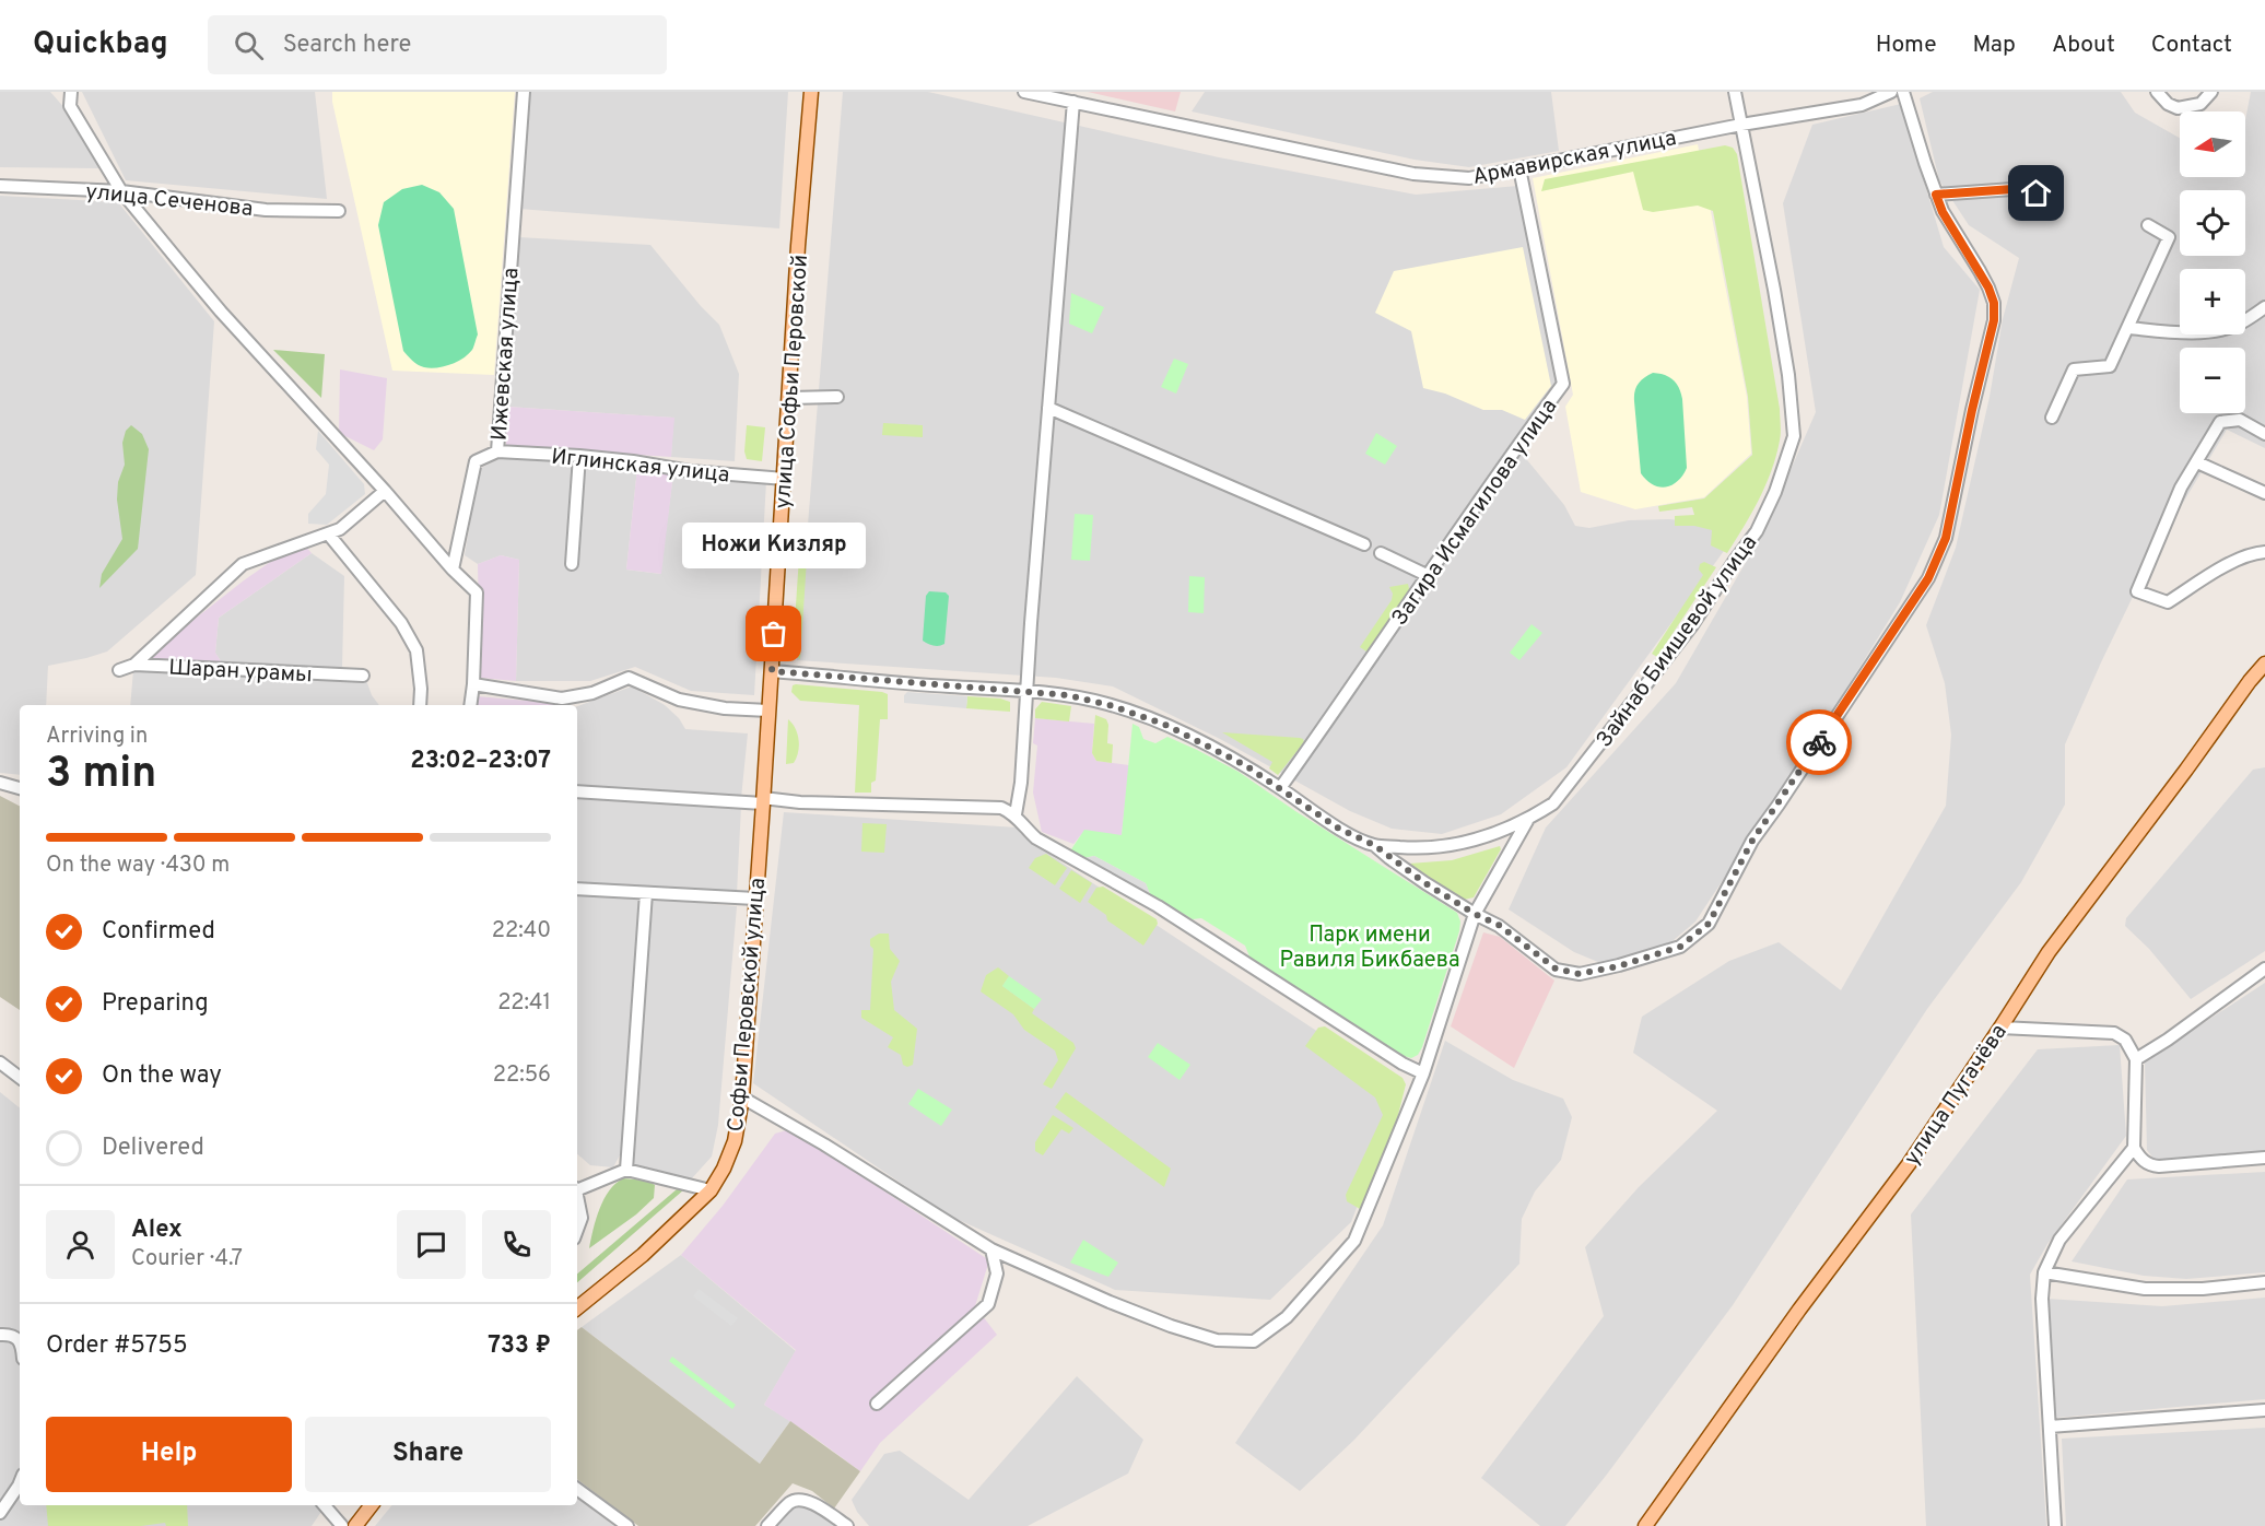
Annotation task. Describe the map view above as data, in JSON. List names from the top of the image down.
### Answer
{
  "streets": {
    "main road": ["улица Софьи Перовской", "Софьи Перовской улица", "улица Пугачёва"],
    "street": [
      "Армавирская улица",
      "улица Сеченова",
      "Ижевская улица",
      "Иглинская улица",
      "Загира Исмагилова улица",
      "Зайнаб Биишевой улица",
      "Шаран урамы"
    ]
  },
  "crossings": [
    ["Армавирская улица", "Загира Исмагилова улица"],
    ["Армавирская улица", "Зайнаб Биишевой улица"],
    ["Ижевская улица", "Иглинская улица"],
    ["улица Софьи Перовской", "Иглинская улица"],
    ["улица Софьи Перовской", "Зайнаб Биишевой улица"],
    ["улица Софьи Перовской", "Софьи Перовской улица"],
    ["Загира Исмагилова улица", "Зайнаб Биишевой улица"],
    ["Зайнаб Биишевой улица", "Софьи Перовской улица"]
  ],
  "parks": ["Парк имени Равиля Бикбаева"],
  "places": ["Ножи Кизляр"],
  "north": "left",
  "page": {
    "header": "Quickbag",
    "search": "Search here",
    "nav": [
      "Home",
      "Map",
      "About",
      "Contact"
    ],
    "map_buttons": ["+", "−"],
    "bubble": "Ножи Кизляр",
    "heading": ["3 min", "Arriving in", "23:02–23:07"],
    "panel": [
      "Alex",
      "Courier · 4.7",
      "Order #5755",
      "733 ₽"
    ],
    "bar": "On the way · 430 m",
    "list": [
      ["Confirmed", "22:40"],
      ["Preparing", "22:41"],
      ["On the way", "22:56"],
      "Delivered"
    ],
    "buttons": ["Help", "Share"]
  }
}
